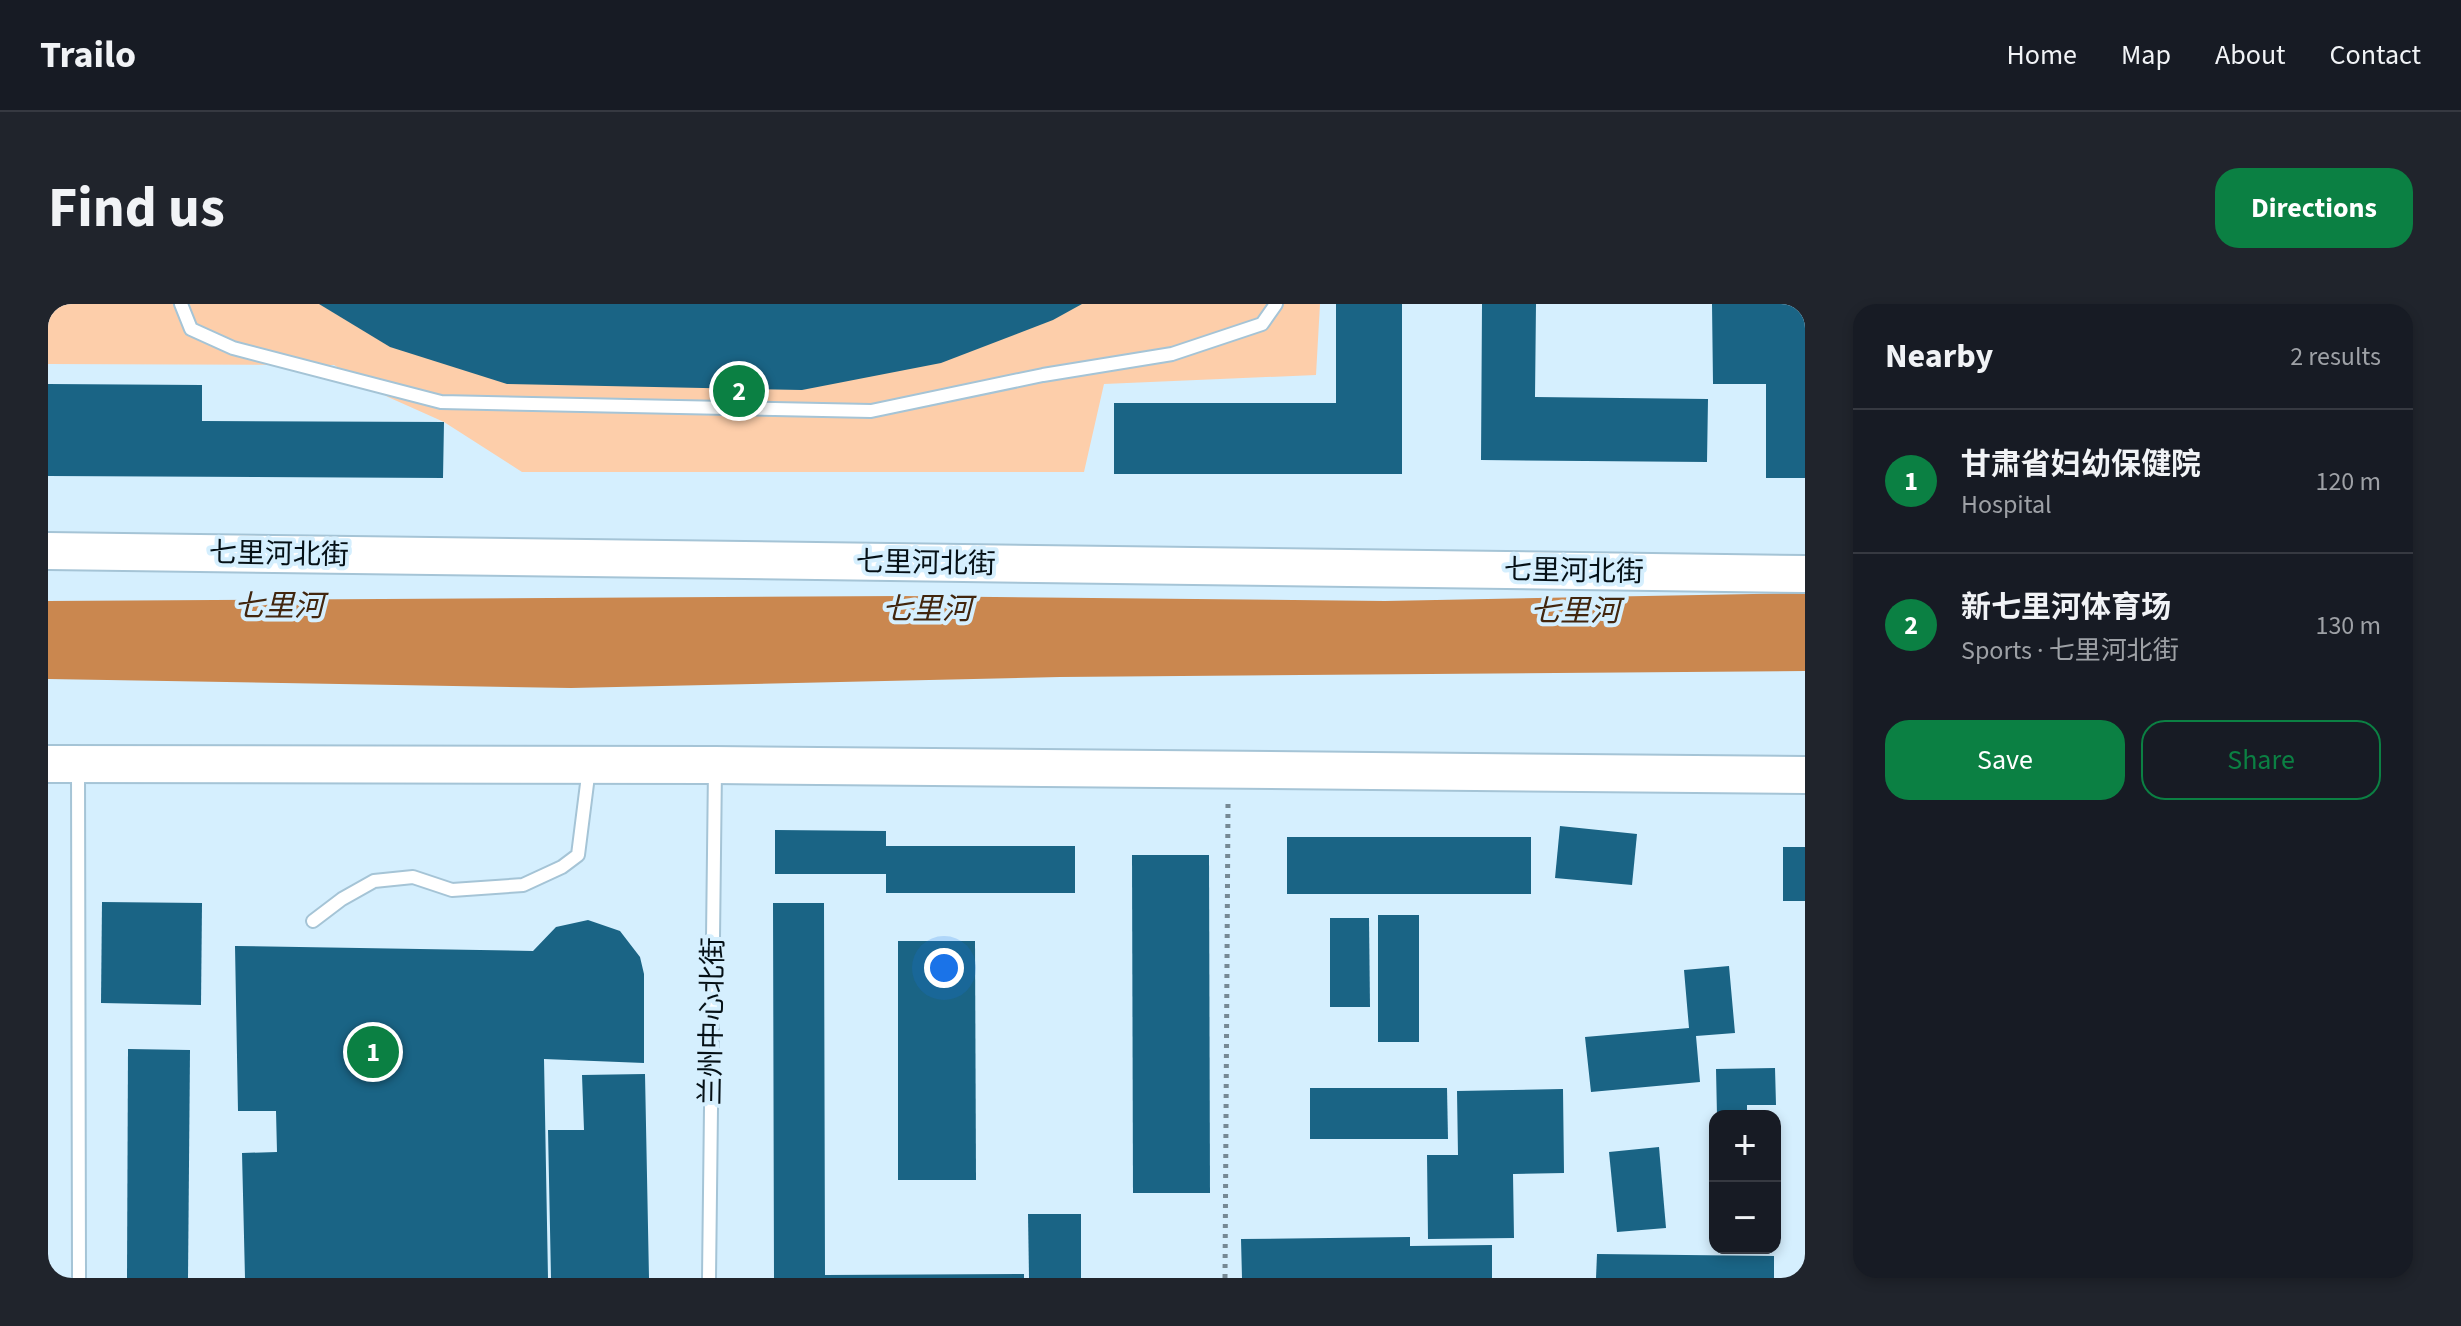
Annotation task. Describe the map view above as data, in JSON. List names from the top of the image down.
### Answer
{
  "streets": {
    "street": ["七里河北街"],
    "lane": ["兰州中心北街"]
  },
  "water": ["七里河"],
  "page": {
    "header": "Trailo",
    "nav": [
      "Home",
      "Map",
      "About",
      "Contact"
    ],
    "buttons": [
      "Directions",
      ["Save", "Share"]
    ],
    "title": "Find us",
    "heading": ["Nearby", "2 results"],
    "pins": ["2", "1"],
    "list": [
      {
        "mark": "1",
        "name": "甘肃省妇幼保健院",
        "note": "Hospital",
        "value": "120 m"
      },
      {
        "mark": "2",
        "name": "新七里河体育场",
        "note": "Sports · 七里河北街",
        "value": "130 m"
      }
    ],
    "map_buttons": ["+", "−"]
  }
}
